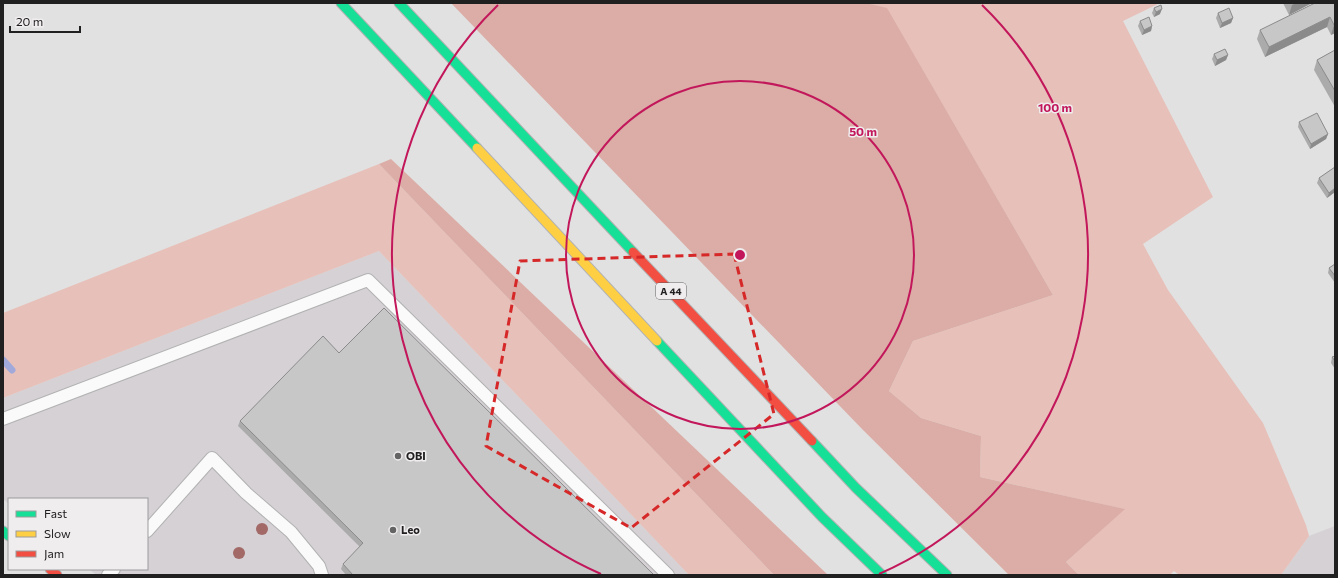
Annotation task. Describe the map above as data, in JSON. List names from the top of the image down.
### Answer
{
  "streets": {
    "main road": ["A 44"]
  },
  "places": ["OBI", "Leo"],
  "legend": ["Fast", "Slow", "Jam"],
  "scale_bar": "20 m",
  "rings": ["100 m", "50 m"]
}
